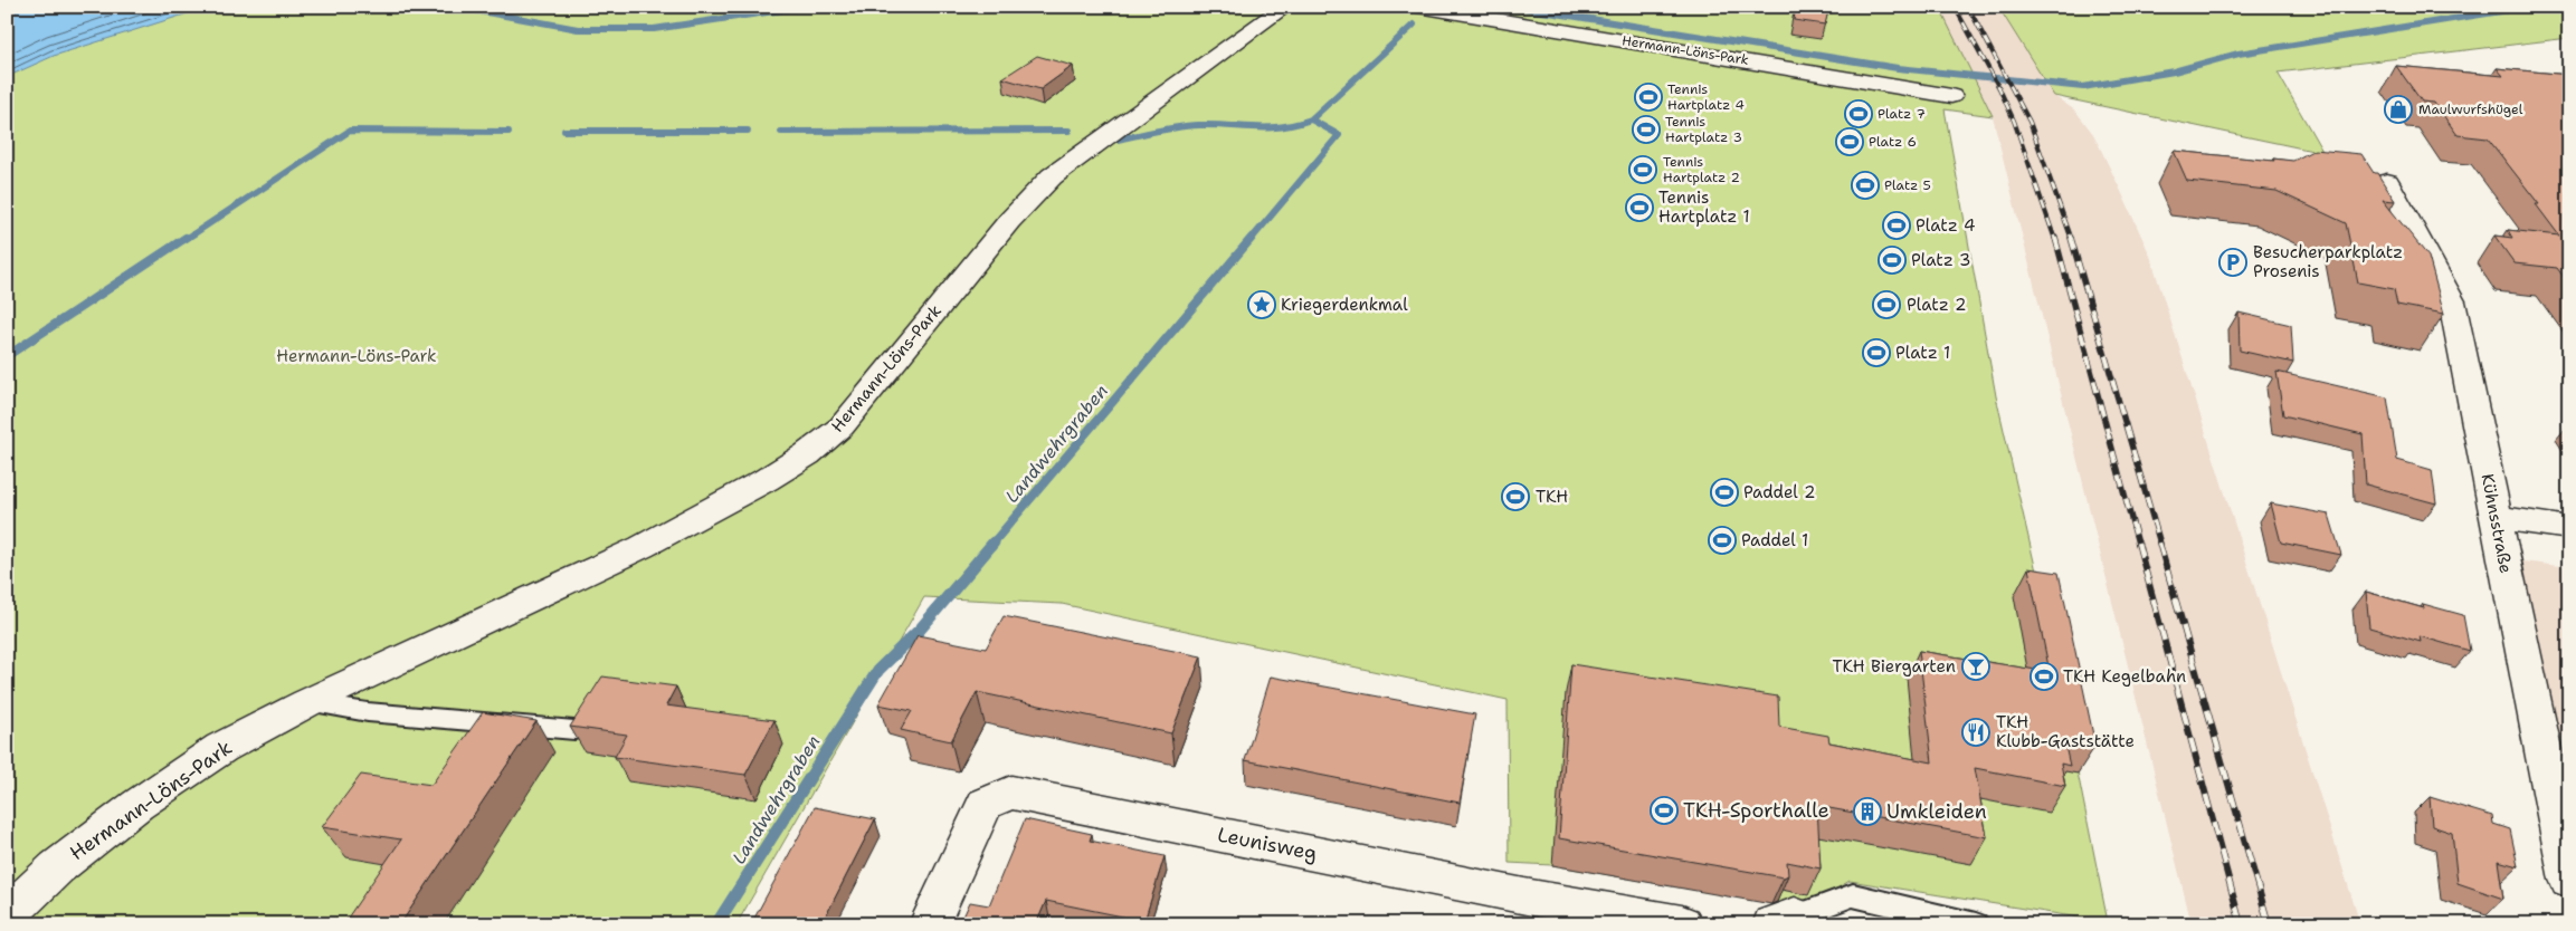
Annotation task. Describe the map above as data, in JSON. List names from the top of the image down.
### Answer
{
  "streets": {
    "street": ["Hermann-Löns-Park", "Kühnsstraße", "Leunisweg"]
  },
  "water": ["Landwehrgraben"],
  "parks": ["Hermann-Löns-Park"],
  "places": {
    "sports": [
      "Tennis Hartplatz 4",
      "Platz 7",
      "Tennis Hartplatz 3",
      "Platz 6",
      "Tennis Hartplatz 2",
      "Platz 5",
      "Tennis Hartplatz 1",
      "Platz 4",
      "Platz 3",
      "Platz 2",
      "Platz 1",
      "Paddel 2",
      "TKH",
      "Paddel 1",
      "TKH Kegelbahn",
      "TKH-Sporthalle"
    ],
    "shop": ["Maulwurfshügel"],
    "parking": ["Besucherparkplatz Prosenis"],
    "place": ["Kriegerdenkmal"],
    "bar": ["TKH Biergarten"],
    "restaurant": ["TKH Klubb-Gaststätte"],
    "building": ["Umkleiden"]
  }
}
